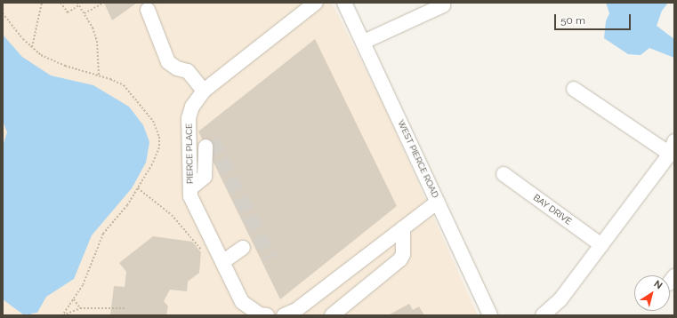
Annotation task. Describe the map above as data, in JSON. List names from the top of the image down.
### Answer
{
  "streets": {
    "street": ["PIERCE PLACE", "WEST PIERCE ROAD", "BAY DRIVE"]
  },
  "scale_bar": "50 m",
  "north": "top right"
}
